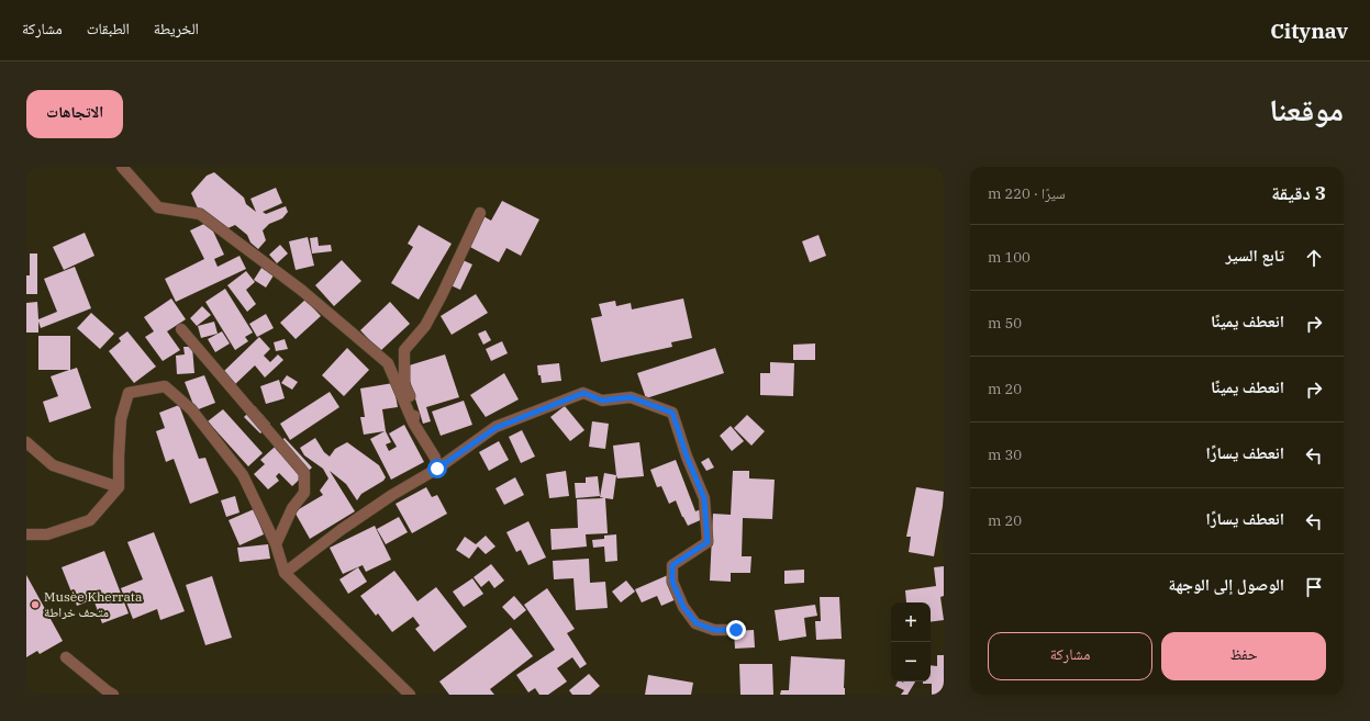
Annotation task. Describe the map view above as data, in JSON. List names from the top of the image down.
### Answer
{
  "places": ["Musèe Kherrata متحف خراطة"],
  "page": {
    "header": "Citynav",
    "nav": ["الخريطة", "الطبقات", "مشاركة"],
    "title": "موقعنا",
    "buttons": [
      "الاتجاهات",
      ["حفظ", "مشاركة"]
    ],
    "heading": ["3 دقيقة", "سيرًا · 220 m"],
    "list": [
      ["تابع السير", "100 m"],
      ["انعطف يمينًا", "50 m"],
      ["انعطف يمينًا", "20 m"],
      ["انعطف يسارًا", "30 m"],
      ["انعطف يسارًا", "20 m"],
      "الوصول إلى الوجهة"
    ],
    "map_buttons": ["+", "−"]
  }
}
